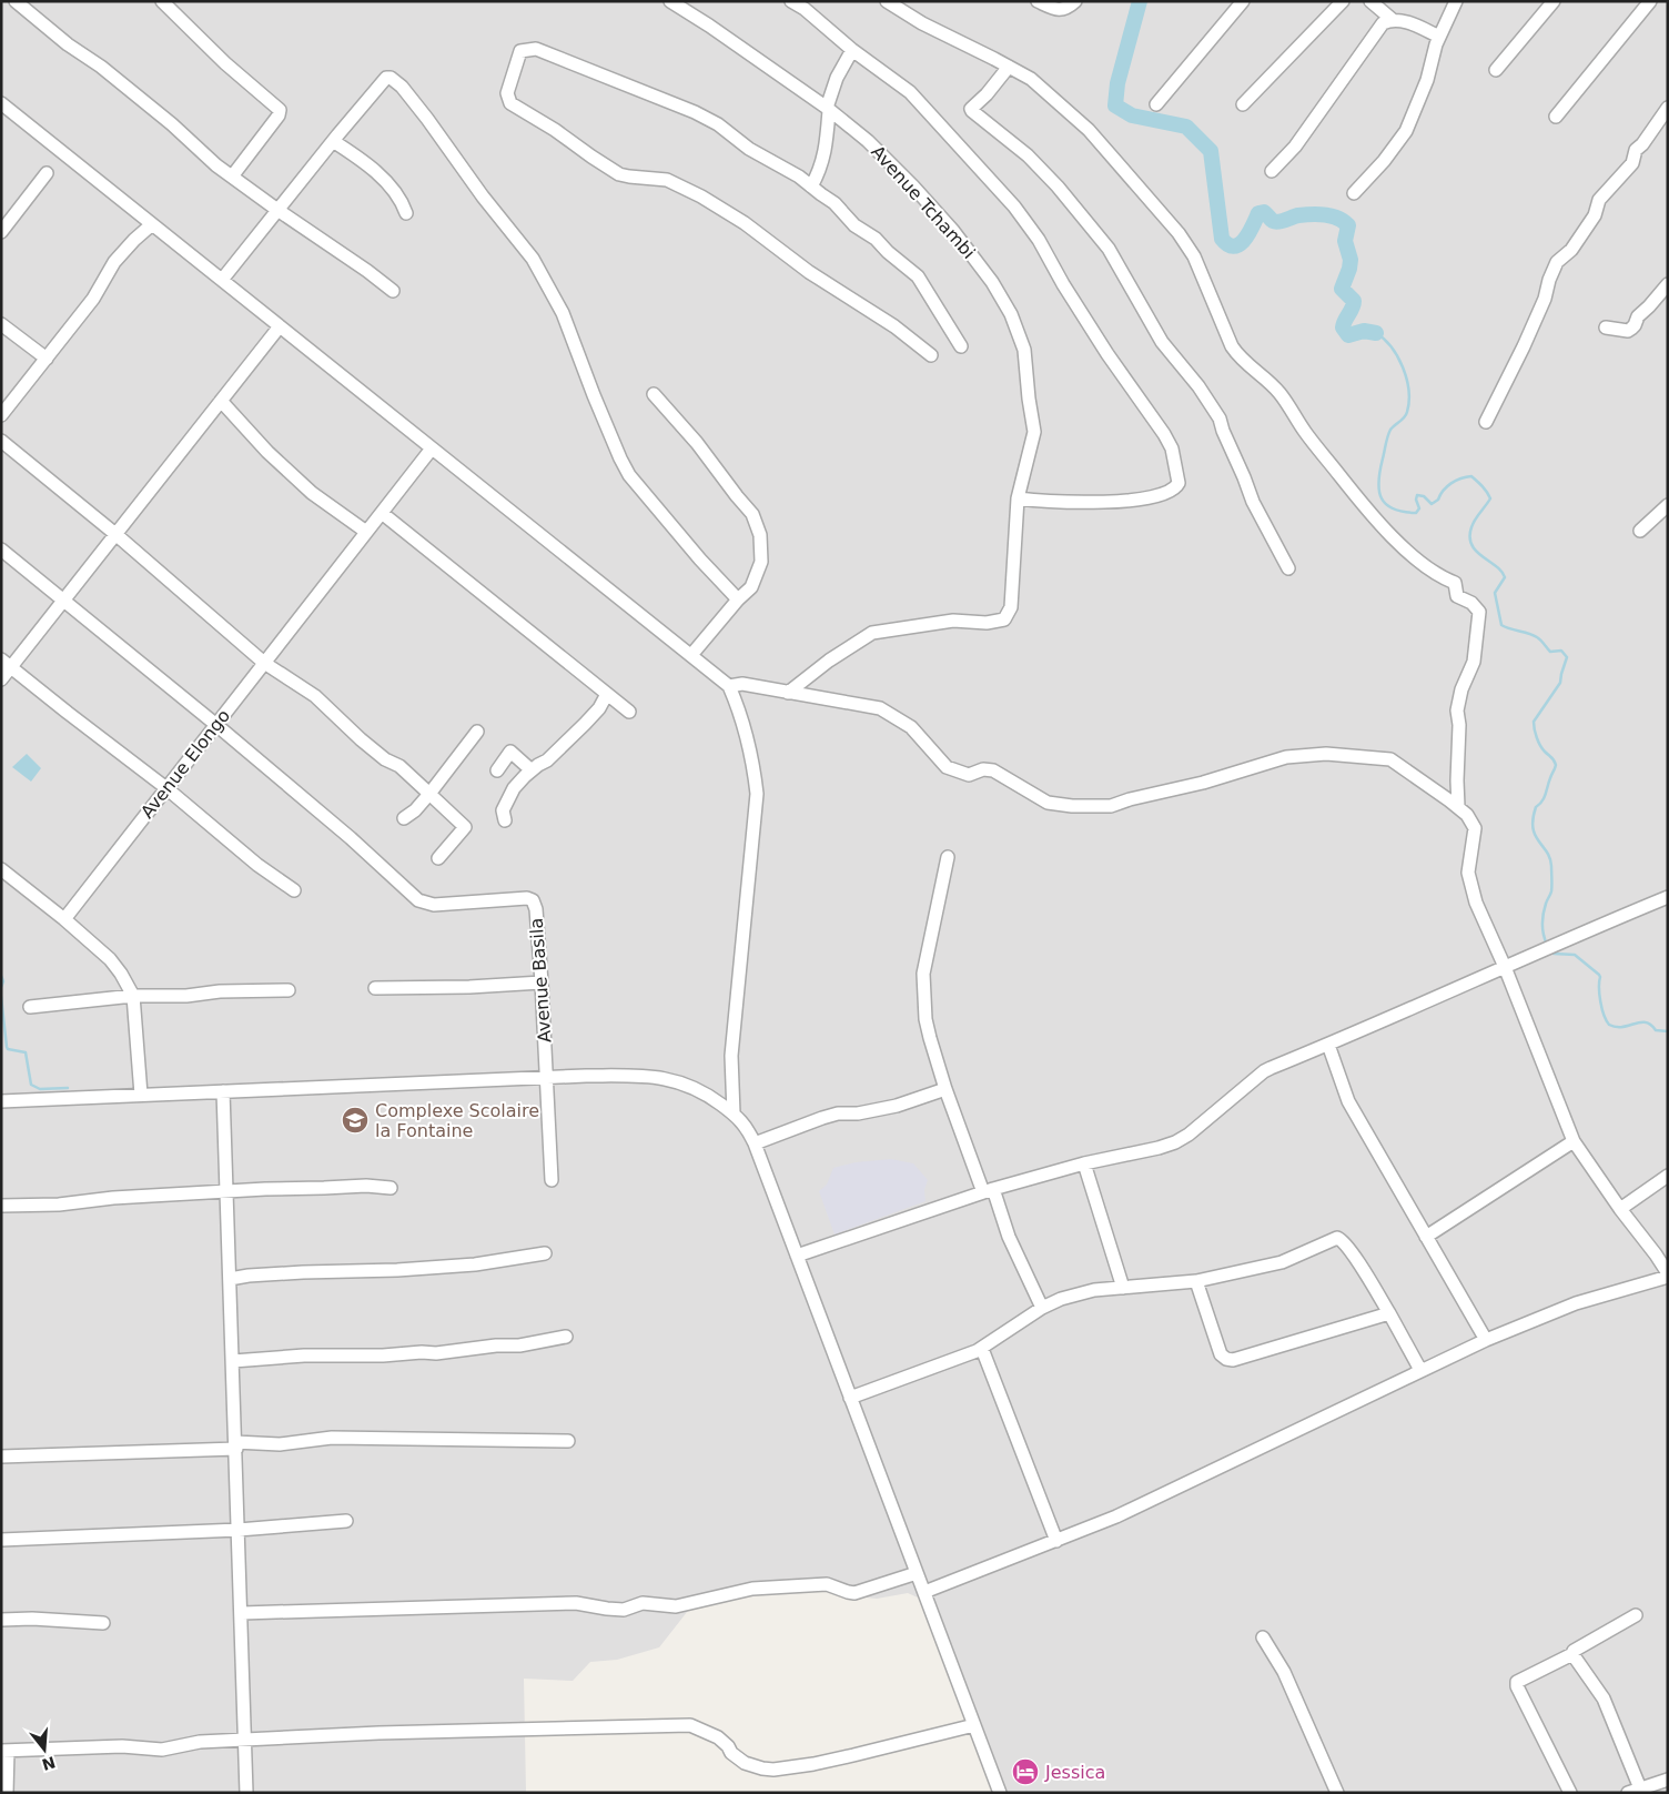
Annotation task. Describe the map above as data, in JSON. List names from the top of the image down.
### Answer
{
  "streets": {
    "street": ["Avenue Tchambi", "Avenue Elongo", "Avenue Basila"]
  },
  "crossings": [
    ["Avenue Elongo", "Avenue Basila"]
  ],
  "places": {
    "school or university": ["Complexe Scolaire la Fontaine"],
    "hotel": ["Jessica"]
  },
  "north": "bottom"
}
